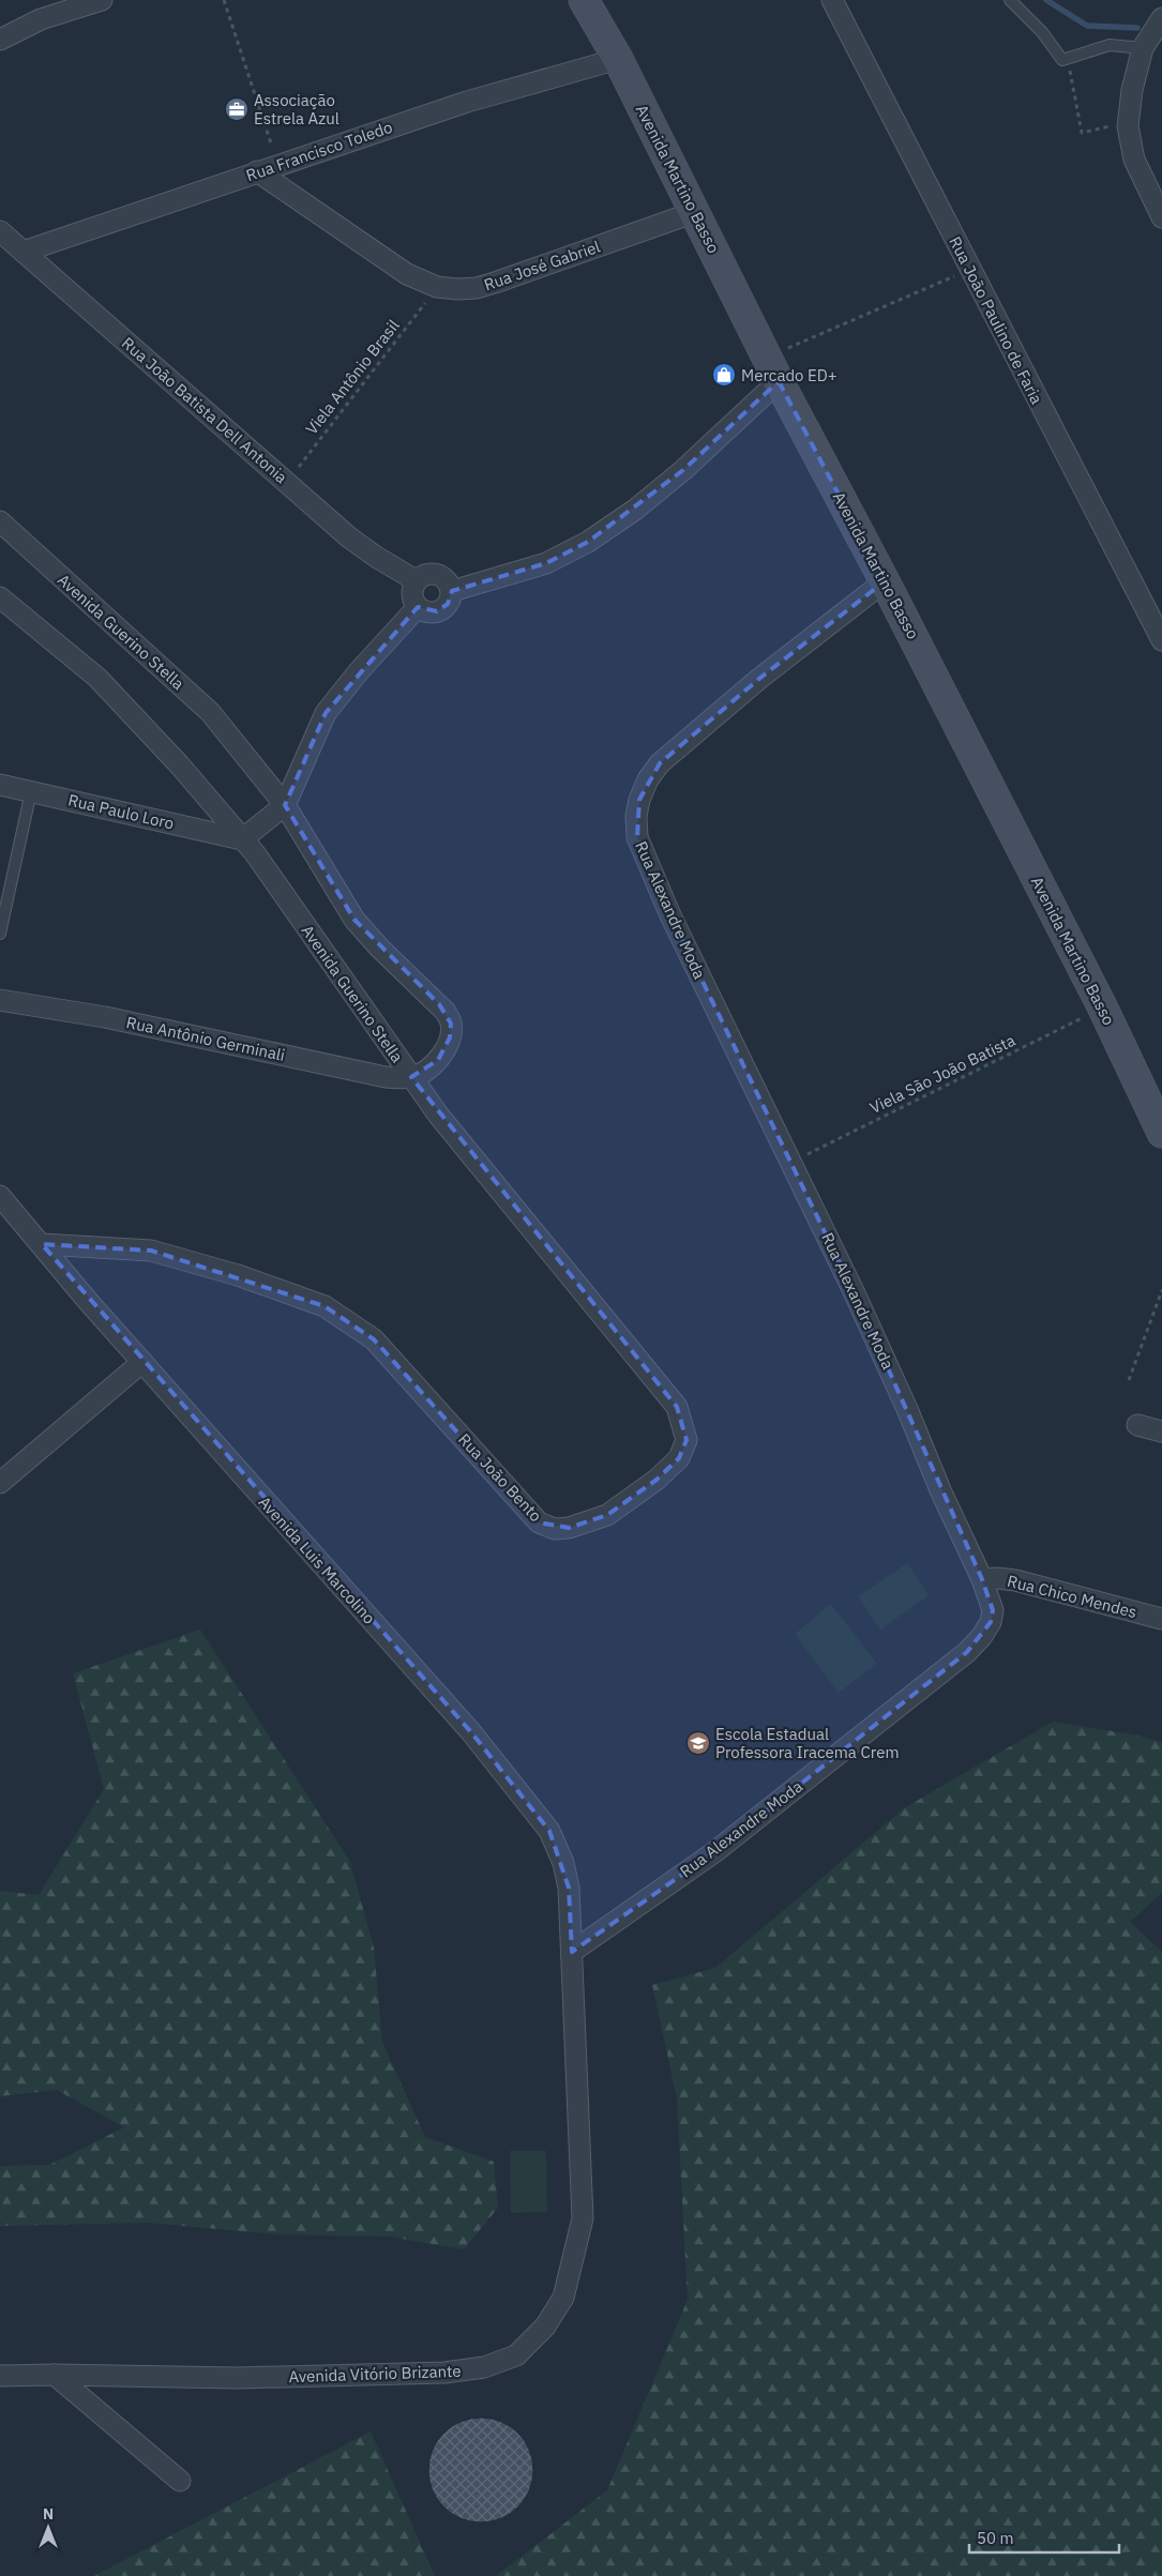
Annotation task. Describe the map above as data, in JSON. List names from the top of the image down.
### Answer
{
  "streets": {
    "street": [
      "Rua Francisco Toledo",
      "Avenida Martino Basso",
      "Rua José Gabriel",
      "Rua João Paulino de Faria",
      "Rua João Batista Dell Antonia",
      "Avenida Guerino Stella",
      "Rua Paulo Loro",
      "Rua Alexandre Moda",
      "Rua Antônio Germinali",
      "Rua João Bento",
      "Avenida Luis Marcolino",
      "Rua Chico Mendes",
      "Avenida Vitório Brizante"
    ],
    "path": ["Viela Antônio Brasil", "Viela São João Batista"]
  },
  "crossings": [
    ["Rua Francisco Toledo", "Avenida Martino Basso"],
    ["Rua Francisco Toledo", "Rua José Gabriel"],
    ["Rua Francisco Toledo", "Rua João Batista Dell Antonia"],
    ["Avenida Martino Basso", "Rua José Gabriel"],
    ["Avenida Martino Basso", "Rua Alexandre Moda"],
    ["Avenida Martino Basso", "Viela São João Batista"],
    ["Rua José Gabriel", "Viela Antônio Brasil"],
    ["Viela Antônio Brasil", "Rua João Batista Dell Antonia"],
    ["Avenida Guerino Stella", "Rua Paulo Loro"],
    ["Avenida Guerino Stella", "Rua Antônio Germinali"],
    ["Avenida Guerino Stella", "Rua João Bento"],
    ["Rua Alexandre Moda", "Viela São João Batista"],
    ["Rua Alexandre Moda", "Avenida Luis Marcolino"],
    ["Rua Alexandre Moda", "Rua Chico Mendes"],
    ["Rua Alexandre Moda", "Avenida Vitório Brizante"],
    ["Rua Antônio Germinali", "Rua João Bento"],
    ["Rua João Bento", "Avenida Luis Marcolino"],
    ["Avenida Luis Marcolino", "Avenida Vitório Brizante"]
  ],
  "places": {
    "office": ["Associação Estrela Azul"],
    "shop": ["Mercado ED+"],
    "school or university": ["Escola Estadual Professora Iracema Crem"]
  },
  "scale_bar": "50 m",
  "north": "top"
}
